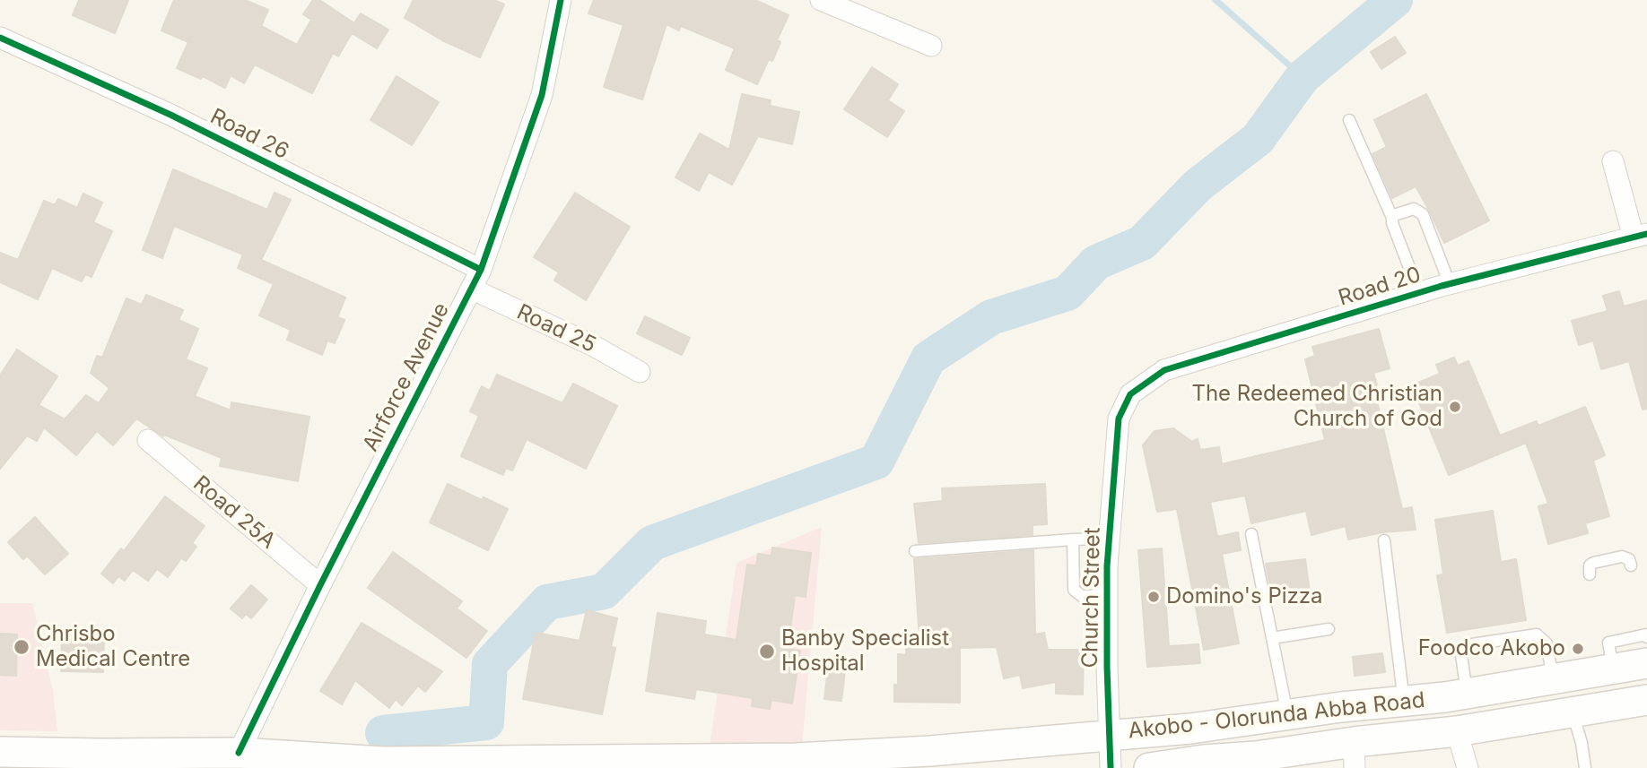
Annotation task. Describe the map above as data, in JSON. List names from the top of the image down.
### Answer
{
  "streets": {
    "main road": ["Akobo - Olorunda Abba Road"],
    "street": [
      "Road 26",
      "Road 20",
      "Road 25",
      "Airforce Avenue",
      "Road 25A",
      "Church Street"
    ]
  },
  "crossings": [
    ["Road 26", "Airforce Avenue"],
    ["Road 20", "Church Street"],
    ["Road 25", "Airforce Avenue"],
    ["Airforce Avenue", "Road 25A"],
    ["Airforce Avenue", "Akobo - Olorunda Abba Road"],
    ["Church Street", "Akobo - Olorunda Abba Road"]
  ],
  "places": [
    "The Redeemed Christian Church of God",
    "Domino's Pizza",
    "Chrisbo Medical Centre",
    "Foodco Akobo",
    "Banby Specialist Hospital"
  ]
}
